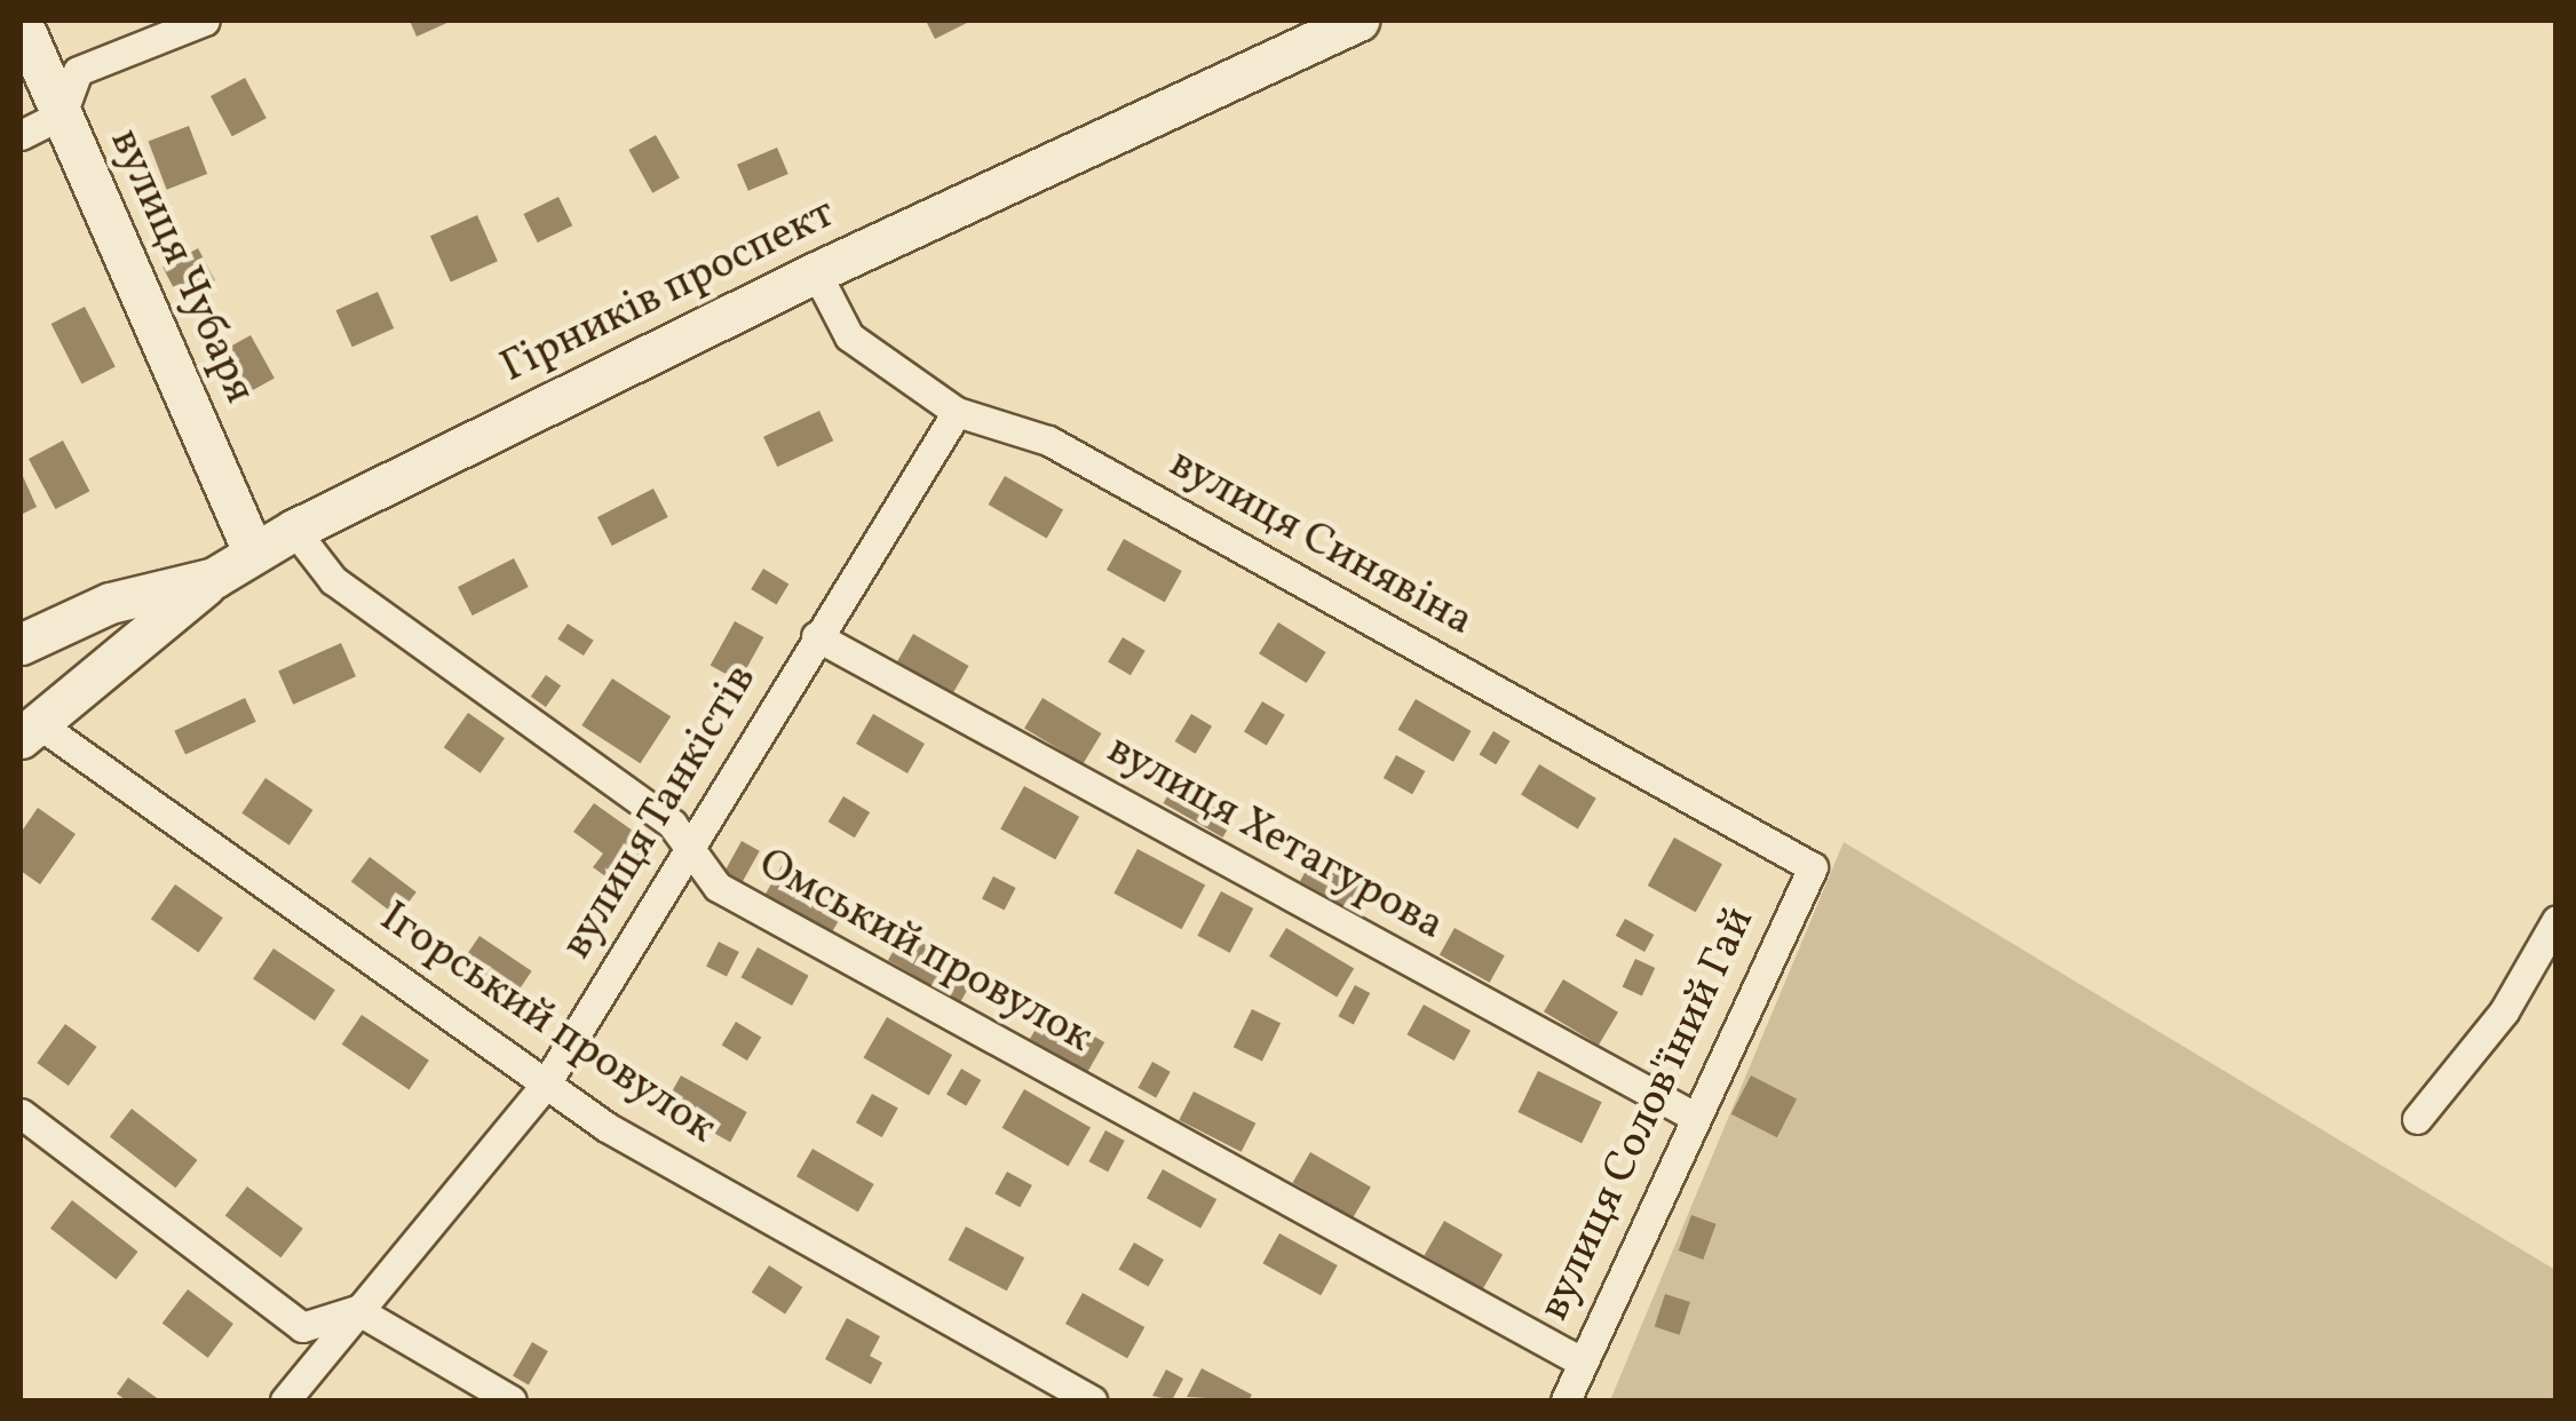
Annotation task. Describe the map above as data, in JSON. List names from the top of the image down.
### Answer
{
  "streets": {
    "main road": ["вулиця Чубаря", "Гірників проспект"],
    "street": [
      "вулиця Синявіна",
      "вулиця Танкістів",
      "вулиця Хетагурова",
      "Омський провулок",
      "Ігорський провулок",
      "вулиця Солов'їний Гай"
    ]
  },
  "crossings": [
    ["вулиця Чубаря", "Гірників проспект"],
    ["Гірників проспект", "вулиця Синявіна"],
    ["Гірників проспект", "Омський провулок"],
    ["вулиця Синявіна", "вулиця Танкістів"],
    ["вулиця Синявіна", "вулиця Солов'їний Гай"],
    ["вулиця Танкістів", "вулиця Хетагурова"],
    ["вулиця Танкістів", "Омський провулок"],
    ["вулиця Танкістів", "Ігорський провулок"],
    ["вулиця Хетагурова", "вулиця Солов'їний Гай"],
    ["Омський провулок", "вулиця Солов'їний Гай"]
  ]
}
